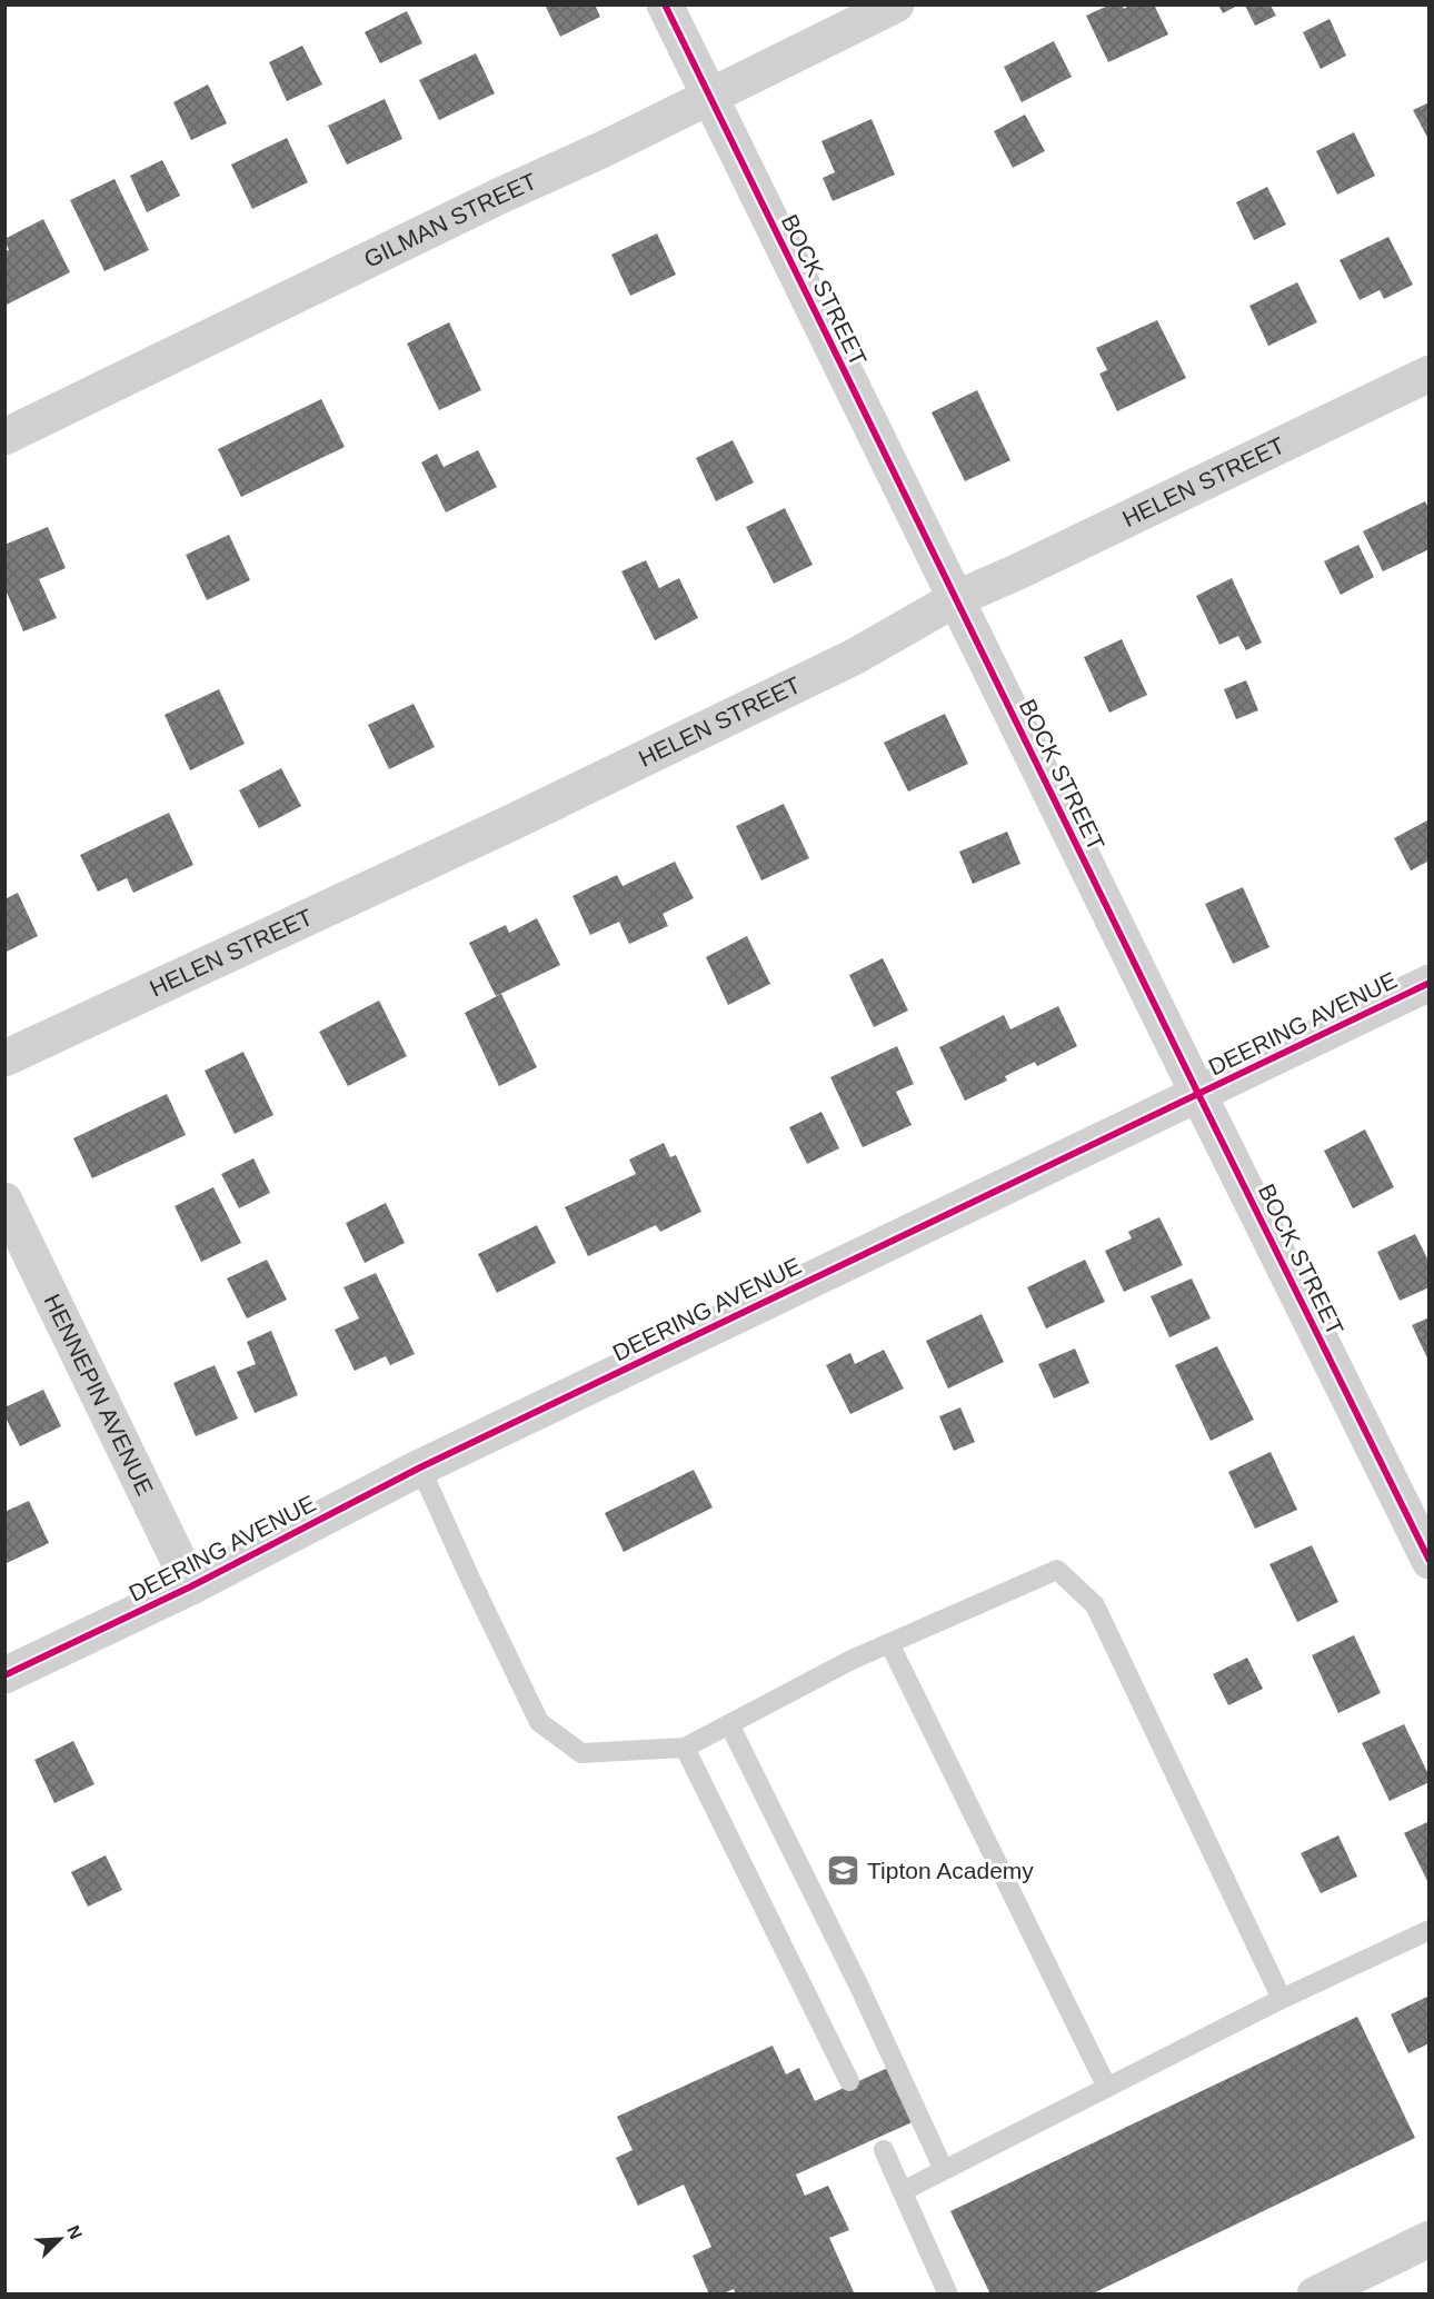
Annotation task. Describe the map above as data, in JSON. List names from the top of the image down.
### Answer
{
  "streets": {
    "street": [
      "GILMAN STREET",
      "BOCK STREET",
      "HELEN STREET",
      "DEERING AVENUE",
      "HENNEPIN AVENUE"
    ]
  },
  "crossings": [
    ["GILMAN STREET", "BOCK STREET"],
    ["BOCK STREET", "HELEN STREET"],
    ["BOCK STREET", "DEERING AVENUE"],
    ["DEERING AVENUE", "HENNEPIN AVENUE"]
  ],
  "places": {
    "school or university": ["Tipton Academy"]
  },
  "north": "top right"
}
